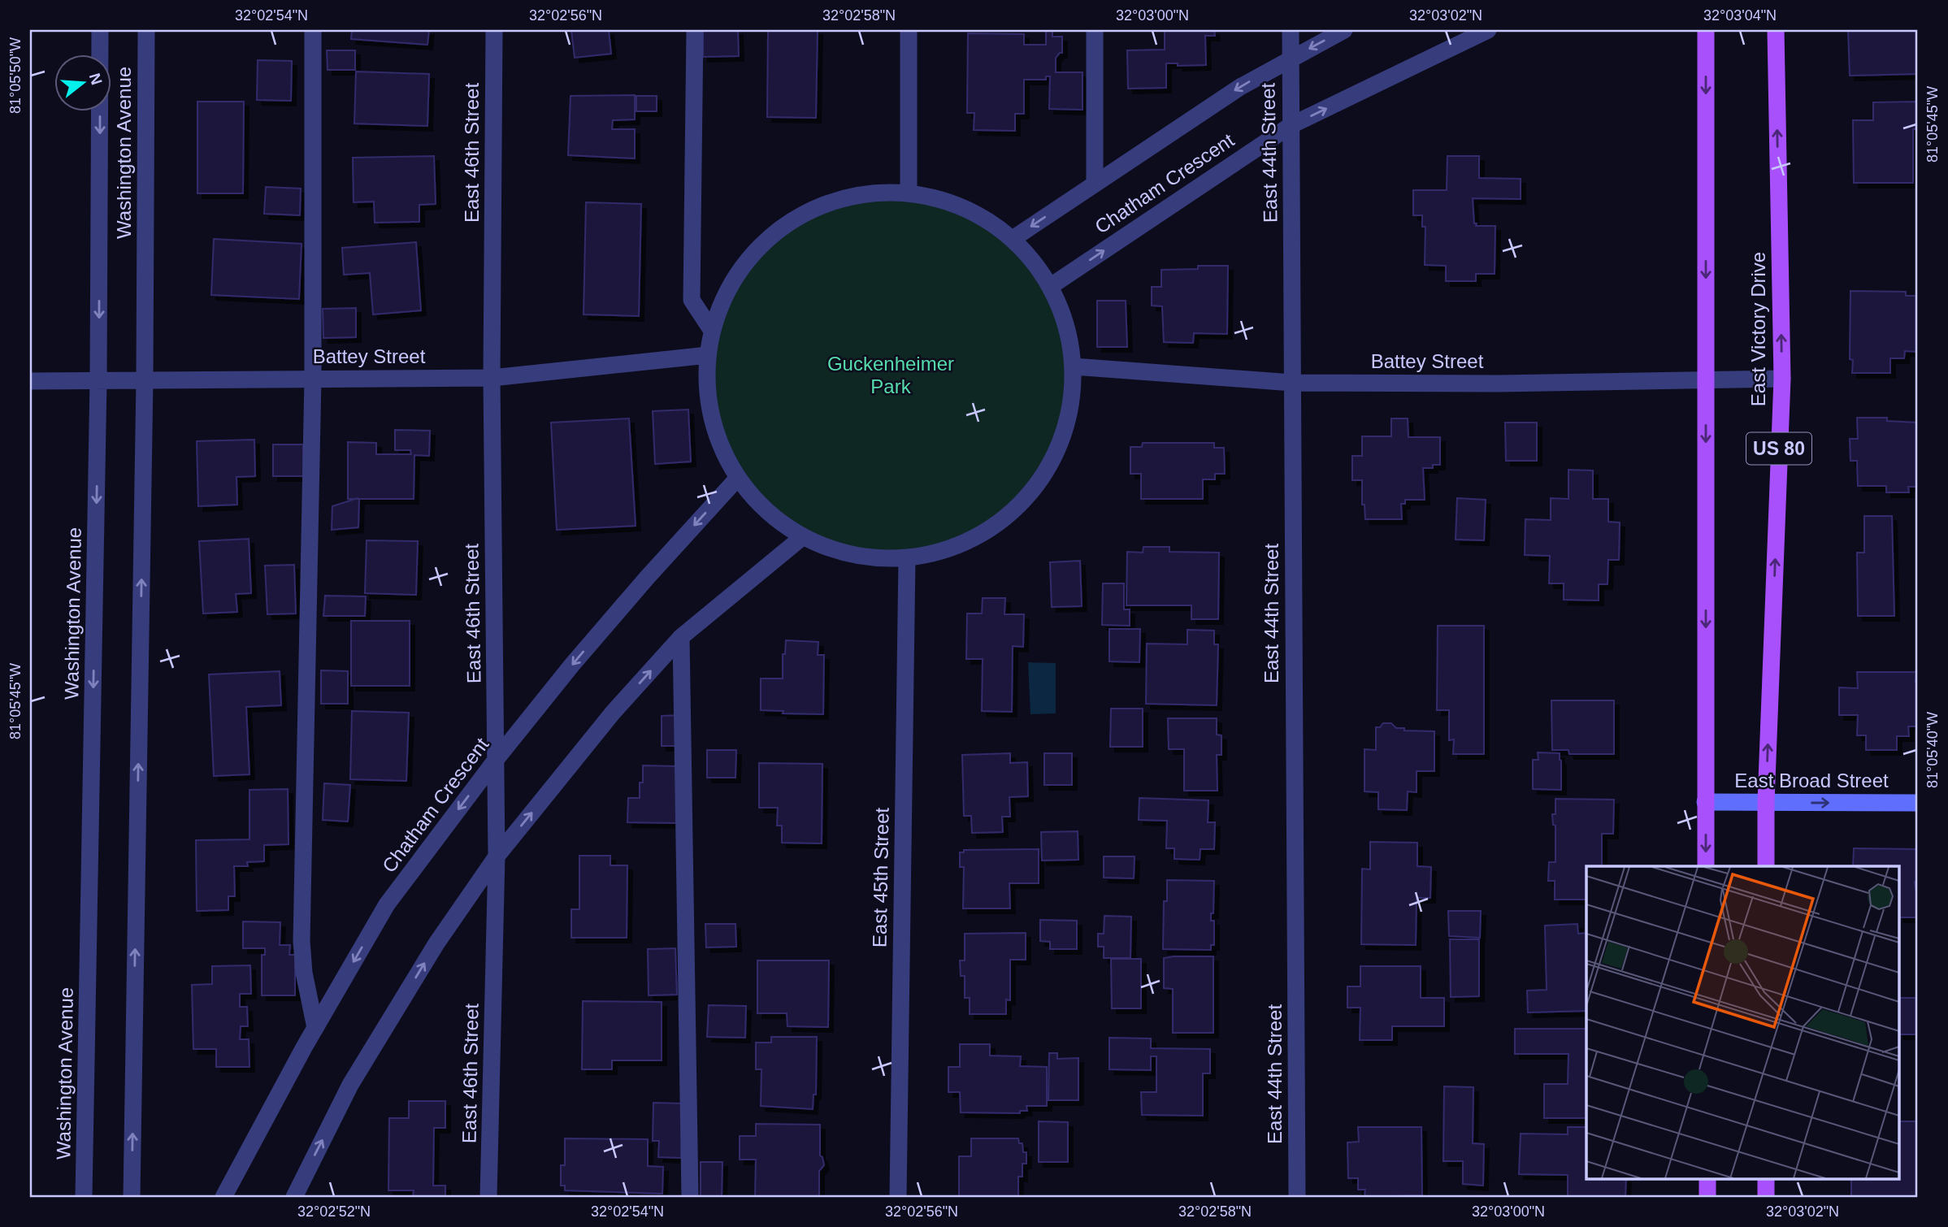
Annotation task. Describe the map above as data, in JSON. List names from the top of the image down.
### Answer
{
  "streets": {
    "main road": ["East Victory Drive", "US 80", "East Broad Street"],
    "street": [
      "Washington Avenue",
      "East 46th Street",
      "East 44th Street",
      "Chatham Crescent",
      "Battey Street",
      "East 45th Street"
    ]
  },
  "crossings": [
    ["Washington Avenue", "Battey Street"],
    ["East 46th Street", "Chatham Crescent"],
    ["East 46th Street", "Battey Street"],
    ["East 44th Street", "Chatham Crescent"],
    ["East 44th Street", "Battey Street"],
    ["East Victory Drive", "Battey Street"],
    ["East Victory Drive", "East Broad Street"]
  ],
  "one_way": ["East Broad Street"],
  "parks": ["Guckenheimer Park"],
  "north": "right",
  "coordinates": [
    "32°02'54\"N",
    "32°02'56\"N",
    "32°02'58\"N",
    "32°03'00\"N",
    "32°03'02\"N",
    "32°03'04\"N",
    "81°05'50\"W",
    "81°05'45\"W",
    "81°05'40\"W",
    "32°02'52\"N"
  ]
}
